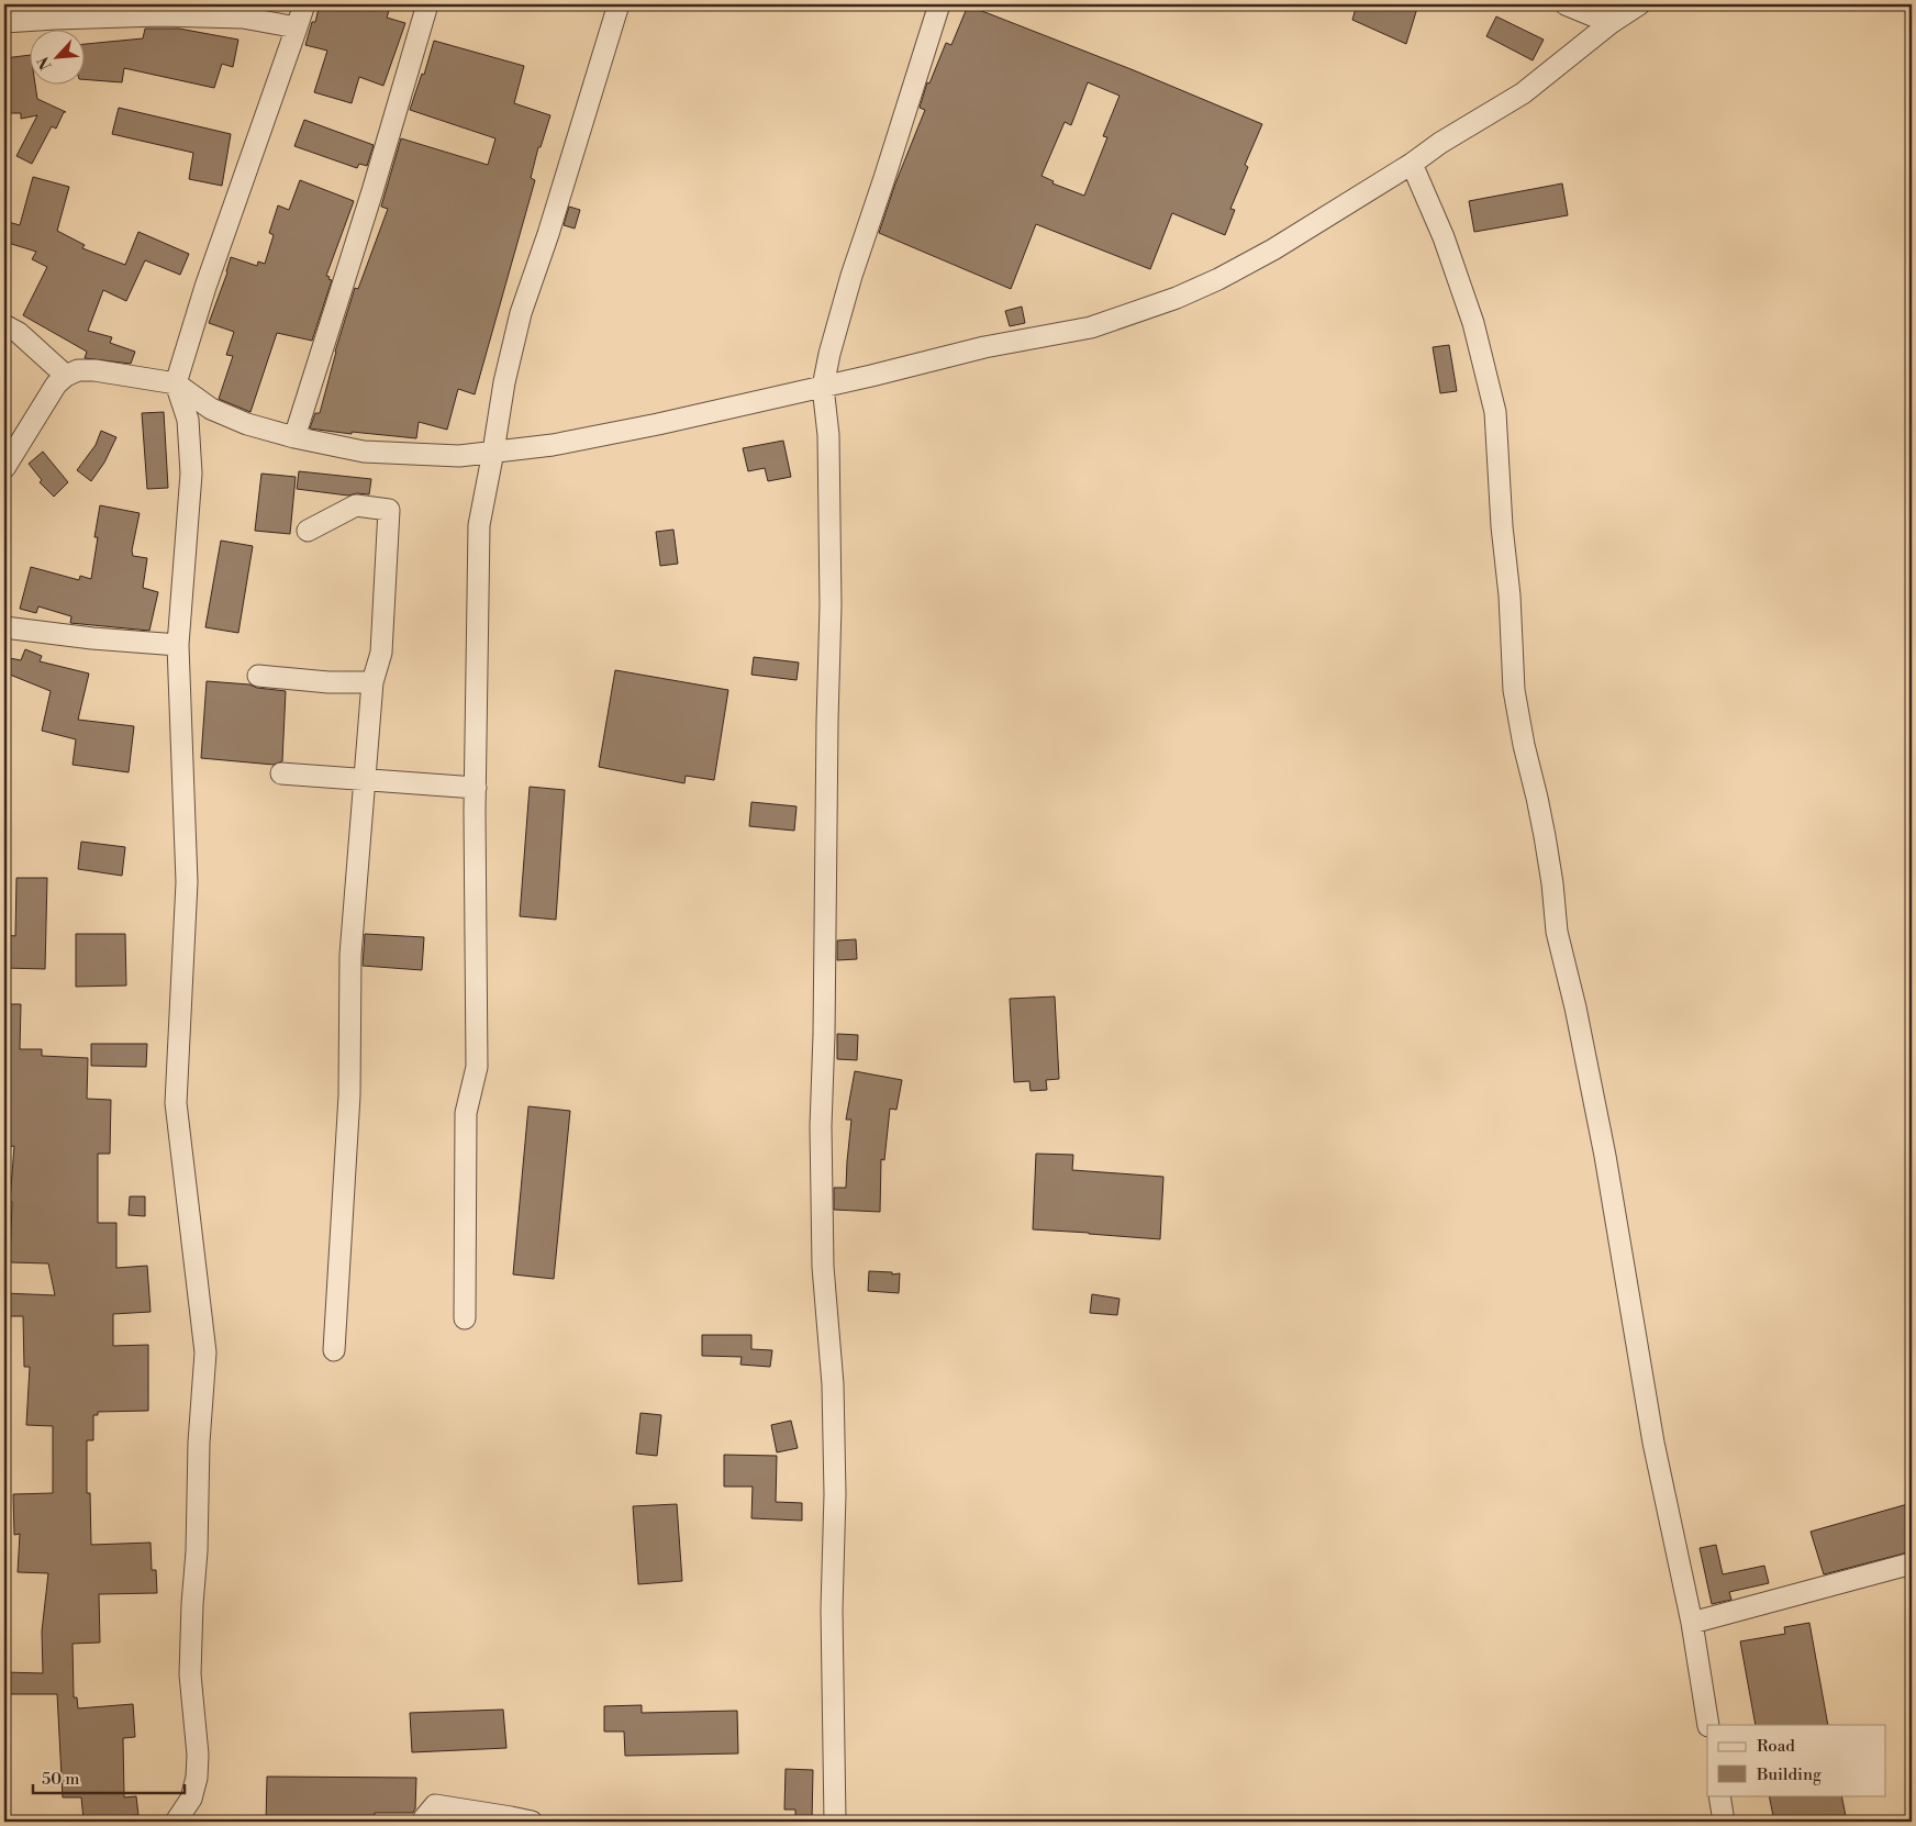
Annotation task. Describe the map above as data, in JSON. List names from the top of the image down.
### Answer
{
  "legend": ["Road", "Building"],
  "scale_bar": "50 m",
  "north": "bottom left"
}
